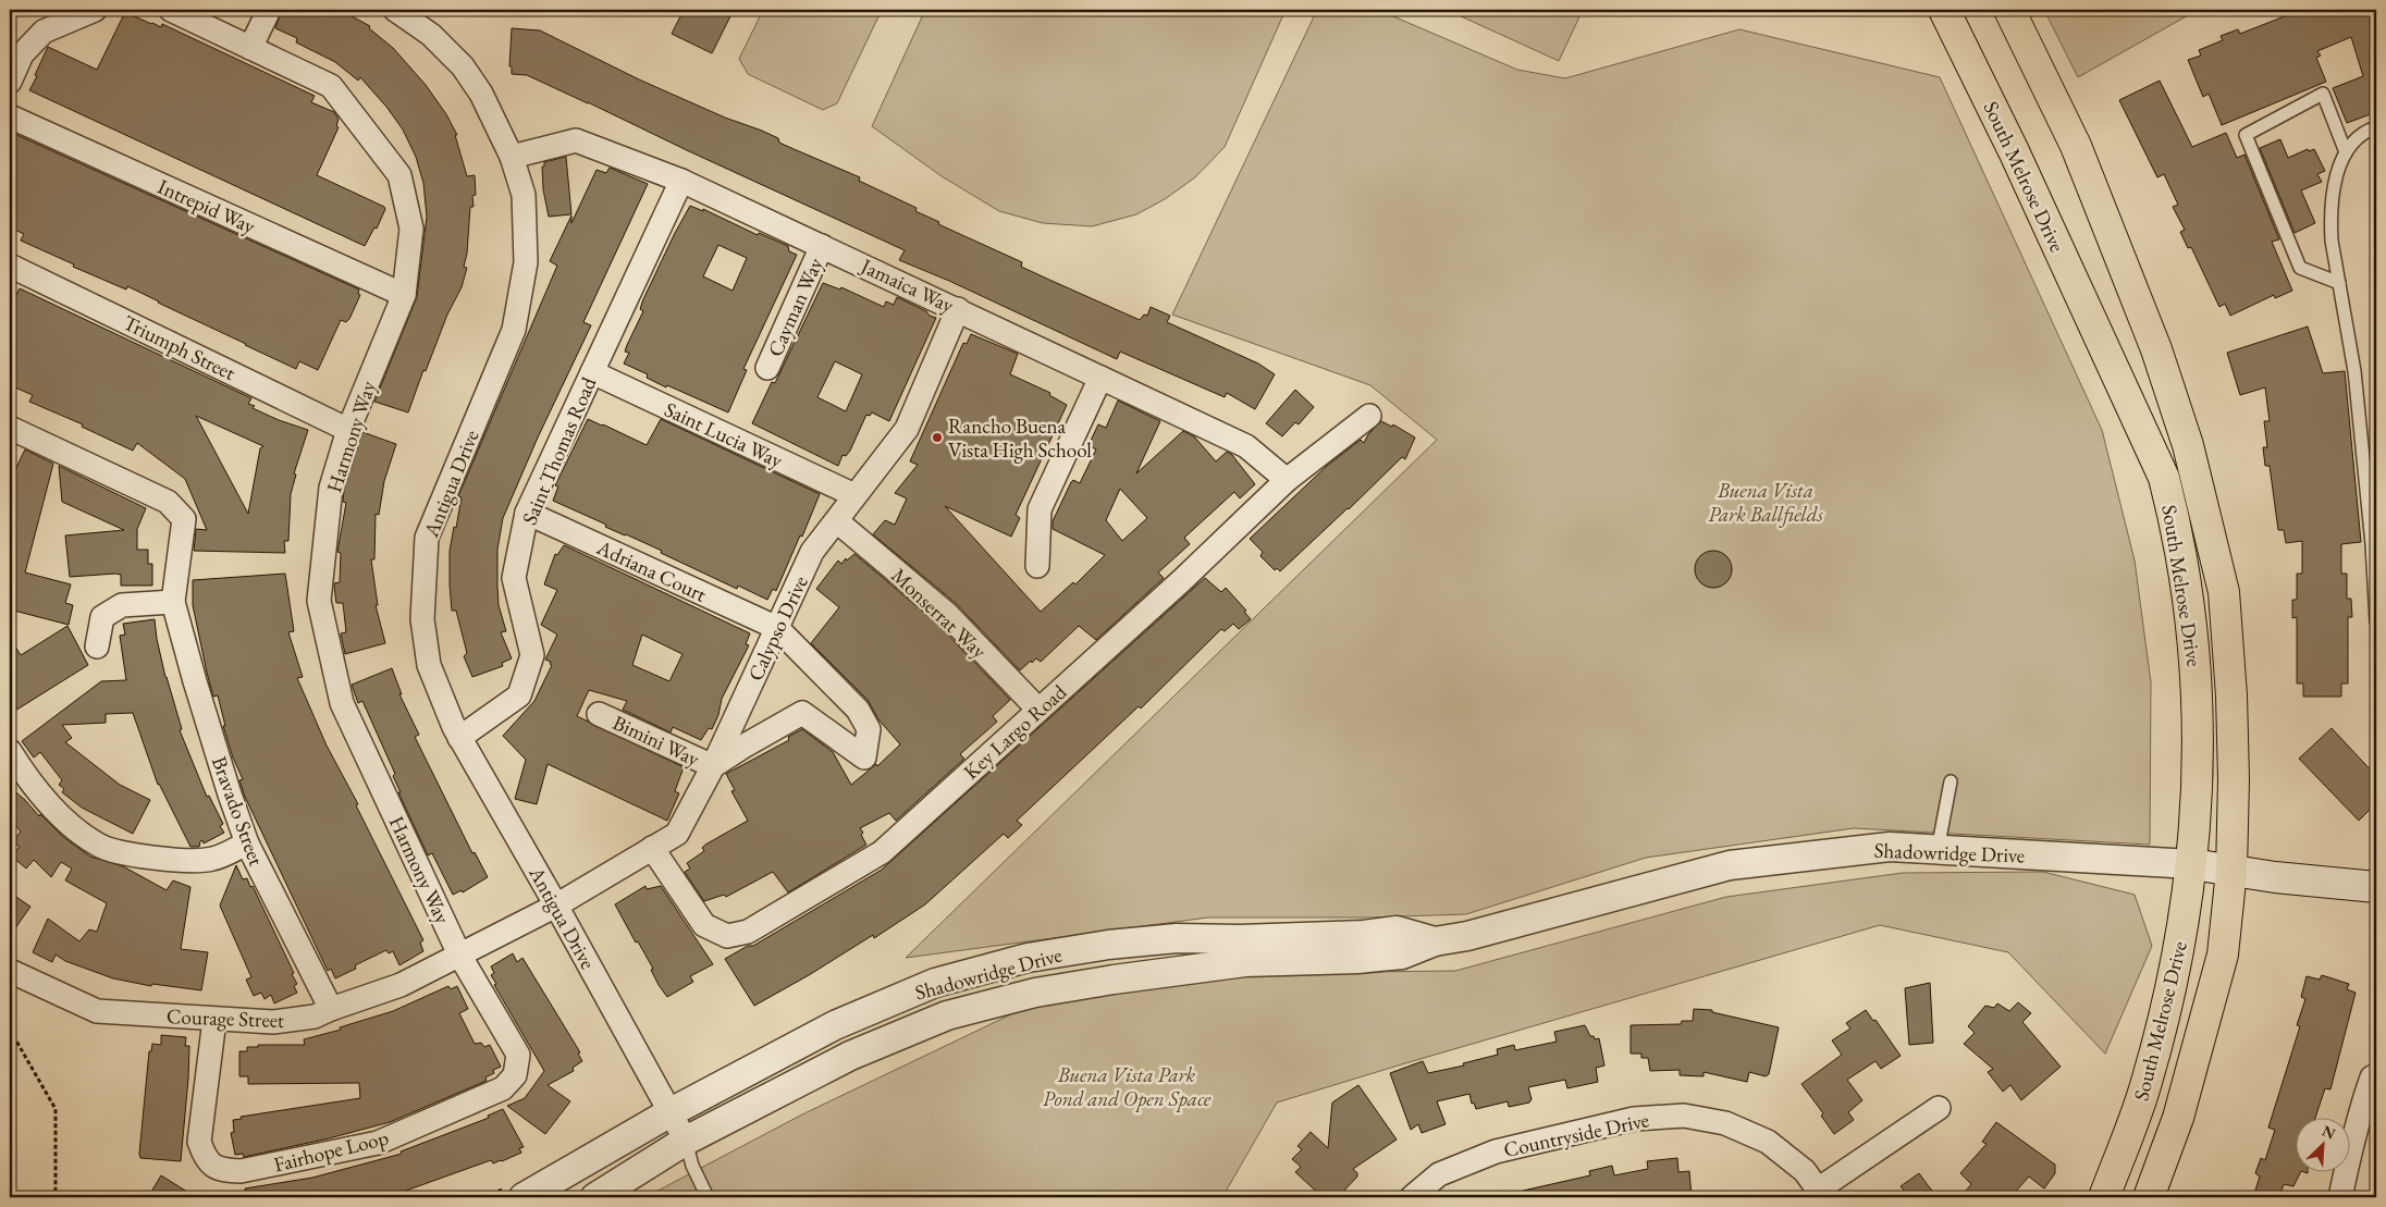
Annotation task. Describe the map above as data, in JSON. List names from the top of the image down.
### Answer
{
  "streets": {
    "main road": ["South Melrose Drive", "Shadowridge Drive"],
    "street": [
      "Intrepid Way",
      "Jamaica Way",
      "Cayman Way",
      "Triumph Street",
      "Saint Lucia Way",
      "Harmony Way",
      "Saint Thomas Road",
      "Antigua Drive",
      "Adriana Court",
      "Monserrat Way",
      "Calypso Drive",
      "Key Largo Road",
      "Bimini Way",
      "Bravado Street",
      "Courage Street",
      "Countryside Drive",
      "Fairhope Loop"
    ]
  },
  "crossings": [
    ["South Melrose Drive", "Shadowridge Drive"],
    ["Intrepid Way", "Harmony Way"],
    ["Jamaica Way", "Cayman Way"],
    ["Jamaica Way", "Saint Thomas Road"],
    ["Jamaica Way", "Antigua Drive"],
    ["Jamaica Way", "Calypso Drive"],
    ["Jamaica Way", "Key Largo Road"],
    ["Triumph Street", "Harmony Way"],
    ["Saint Lucia Way", "Saint Thomas Road"],
    ["Saint Lucia Way", "Calypso Drive"],
    ["Harmony Way", "Courage Street"],
    ["Harmony Way", "Fairhope Loop"],
    ["Saint Thomas Road", "Antigua Drive"],
    ["Saint Thomas Road", "Adriana Court"],
    ["Antigua Drive", "Calypso Drive"],
    ["Antigua Drive", "Shadowridge Drive"],
    ["Antigua Drive", "Courage Street"],
    ["Adriana Court", "Calypso Drive"],
    ["Monserrat Way", "Calypso Drive"],
    ["Monserrat Way", "Key Largo Road"],
    ["Calypso Drive", "Key Largo Road"],
    ["Calypso Drive", "Bimini Way"],
    ["Calypso Drive", "Courage Street"],
    ["Bravado Street", "Courage Street"],
    ["Courage Street", "Fairhope Loop"]
  ],
  "parks": ["Buena Vista Park Ballfields", "Buena Vista Park Pond and Open Space"],
  "places": ["Rancho Buena Vista High School"],
  "north": "top right"
}
